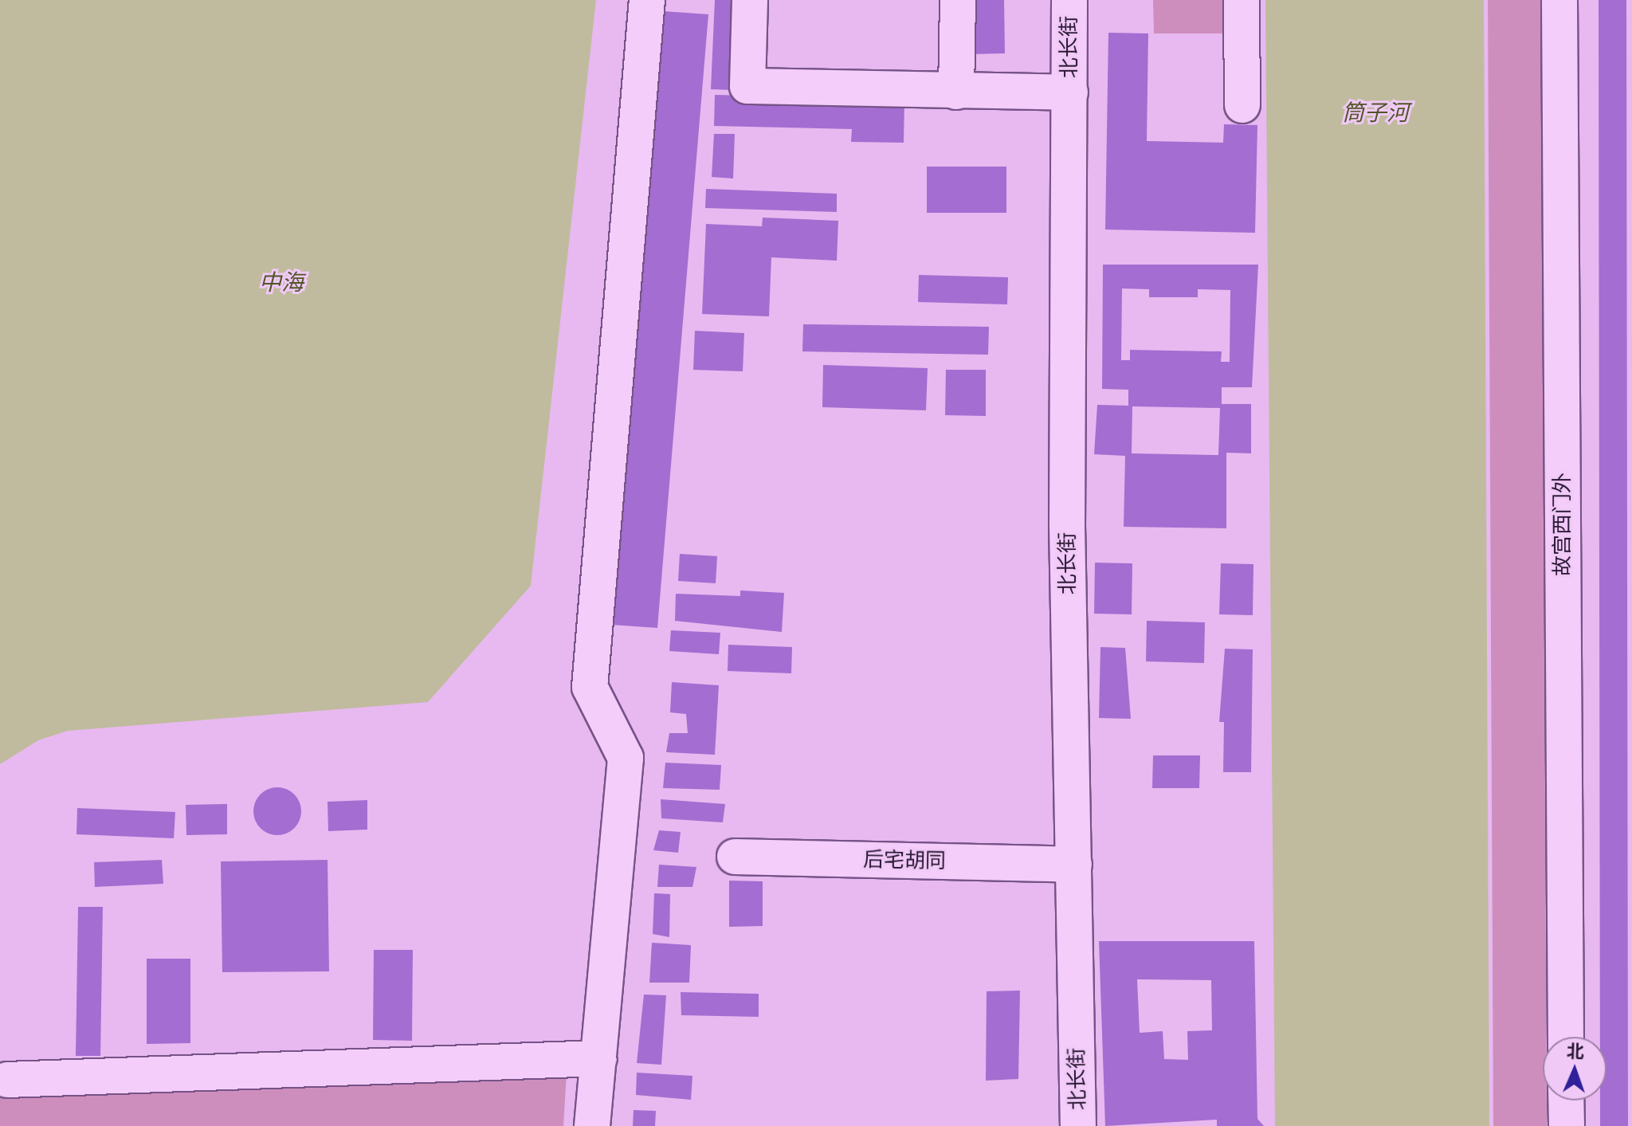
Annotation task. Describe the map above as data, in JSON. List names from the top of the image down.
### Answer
{
  "streets": {
    "street": ["北长街", "故宫西门外", "后宅胡同"]
  },
  "crossings": [
    ["北长街", "后宅胡同"]
  ],
  "water": ["筒子河", "中海"],
  "north": "top"
}
